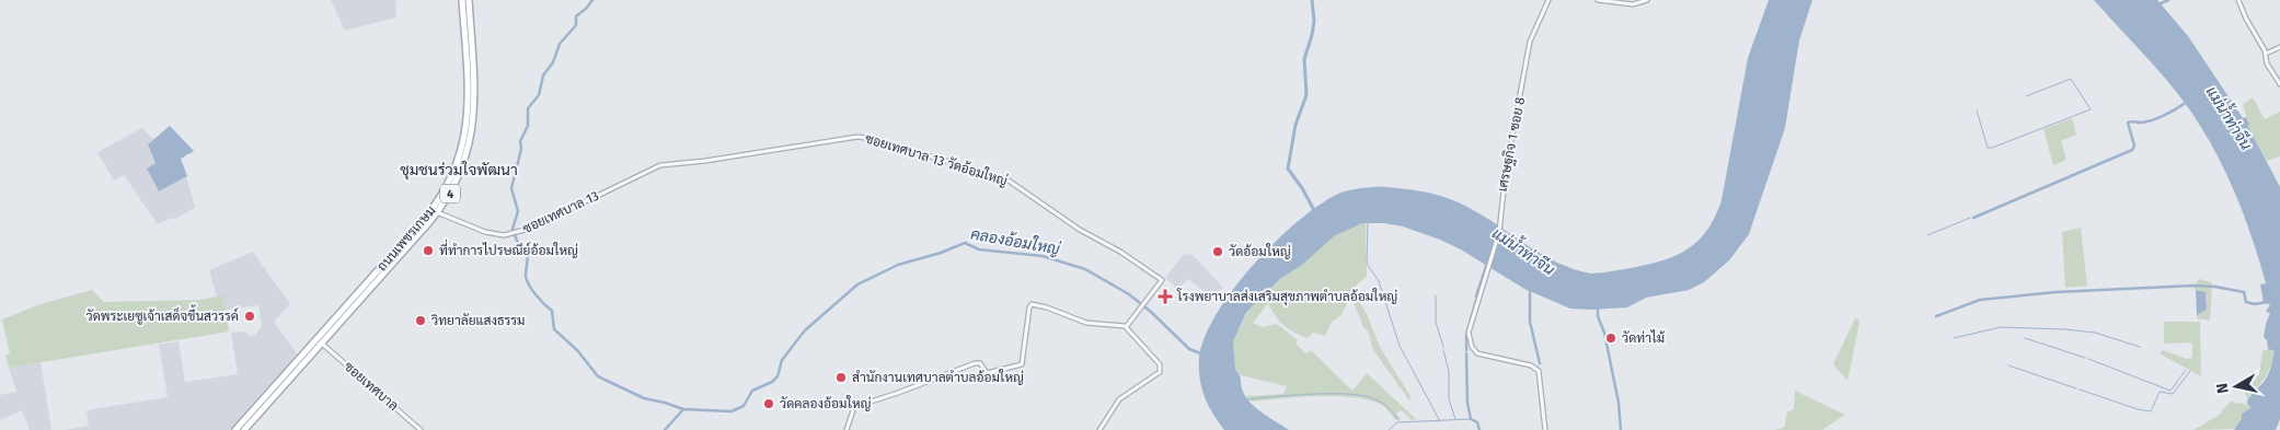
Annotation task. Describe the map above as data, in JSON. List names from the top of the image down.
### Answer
{
  "streets": {
    "main road": ["4", "ถนนเพชรเกษม"],
    "street": [
      "เศรษฐกิจ 1 ซอย 8",
      "ซอยเทศบาล 13 วัดอ้อมใหญ่",
      "ซอยเทศบาล 13",
      "ซอยเทศบาล"
    ]
  },
  "crossings": [
    ["ซอยเทศบาล 13 วัดอ้อมใหญ่", "ซอยเทศบาล 13"],
    ["ซอยเทศบาล 13", "ถนนเพชรเกษม"],
    ["ถนนเพชรเกษม", "ซอยเทศบาล"]
  ],
  "districts": ["ชุมชนร่วมใจพัฒนา"],
  "water": ["แม่น้ำท่าจีน", "คลองอ้อมใหญ่"],
  "places": {
    "other": [
      "ที่ทำการไปรษณีย์อ้อมใหญ่",
      "วัดอ้อมใหญ่",
      "วัดพระเยซูเจ้าเสด็จขึ้นสวรรค์",
      "วิทยาลัยแสงธรรม",
      "วัดท่าไม้",
      "สำนักงานเทศบาลตำบลอ้อมใหญ่",
      "วัดคลองอ้อมใหญ่"
    ],
    "health": ["โรงพยาบาลส่งเสริมสุขภาพตำบลอ้อมใหญ่"]
  },
  "north": "left"
}
